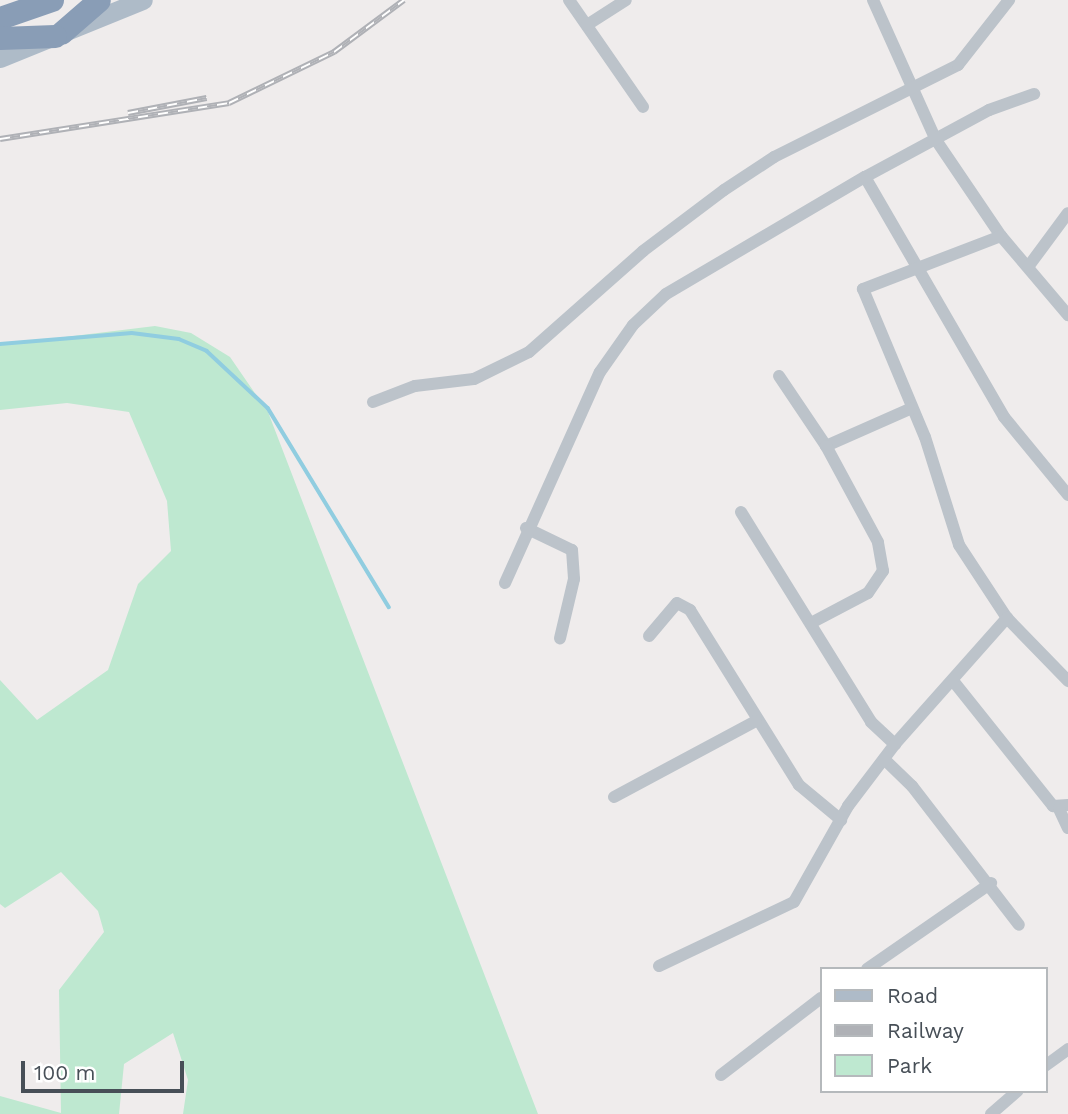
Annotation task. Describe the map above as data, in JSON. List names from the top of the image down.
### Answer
{
  "legend": ["Road", "Railway", "Park"],
  "scale_bar": "100 m"
}
